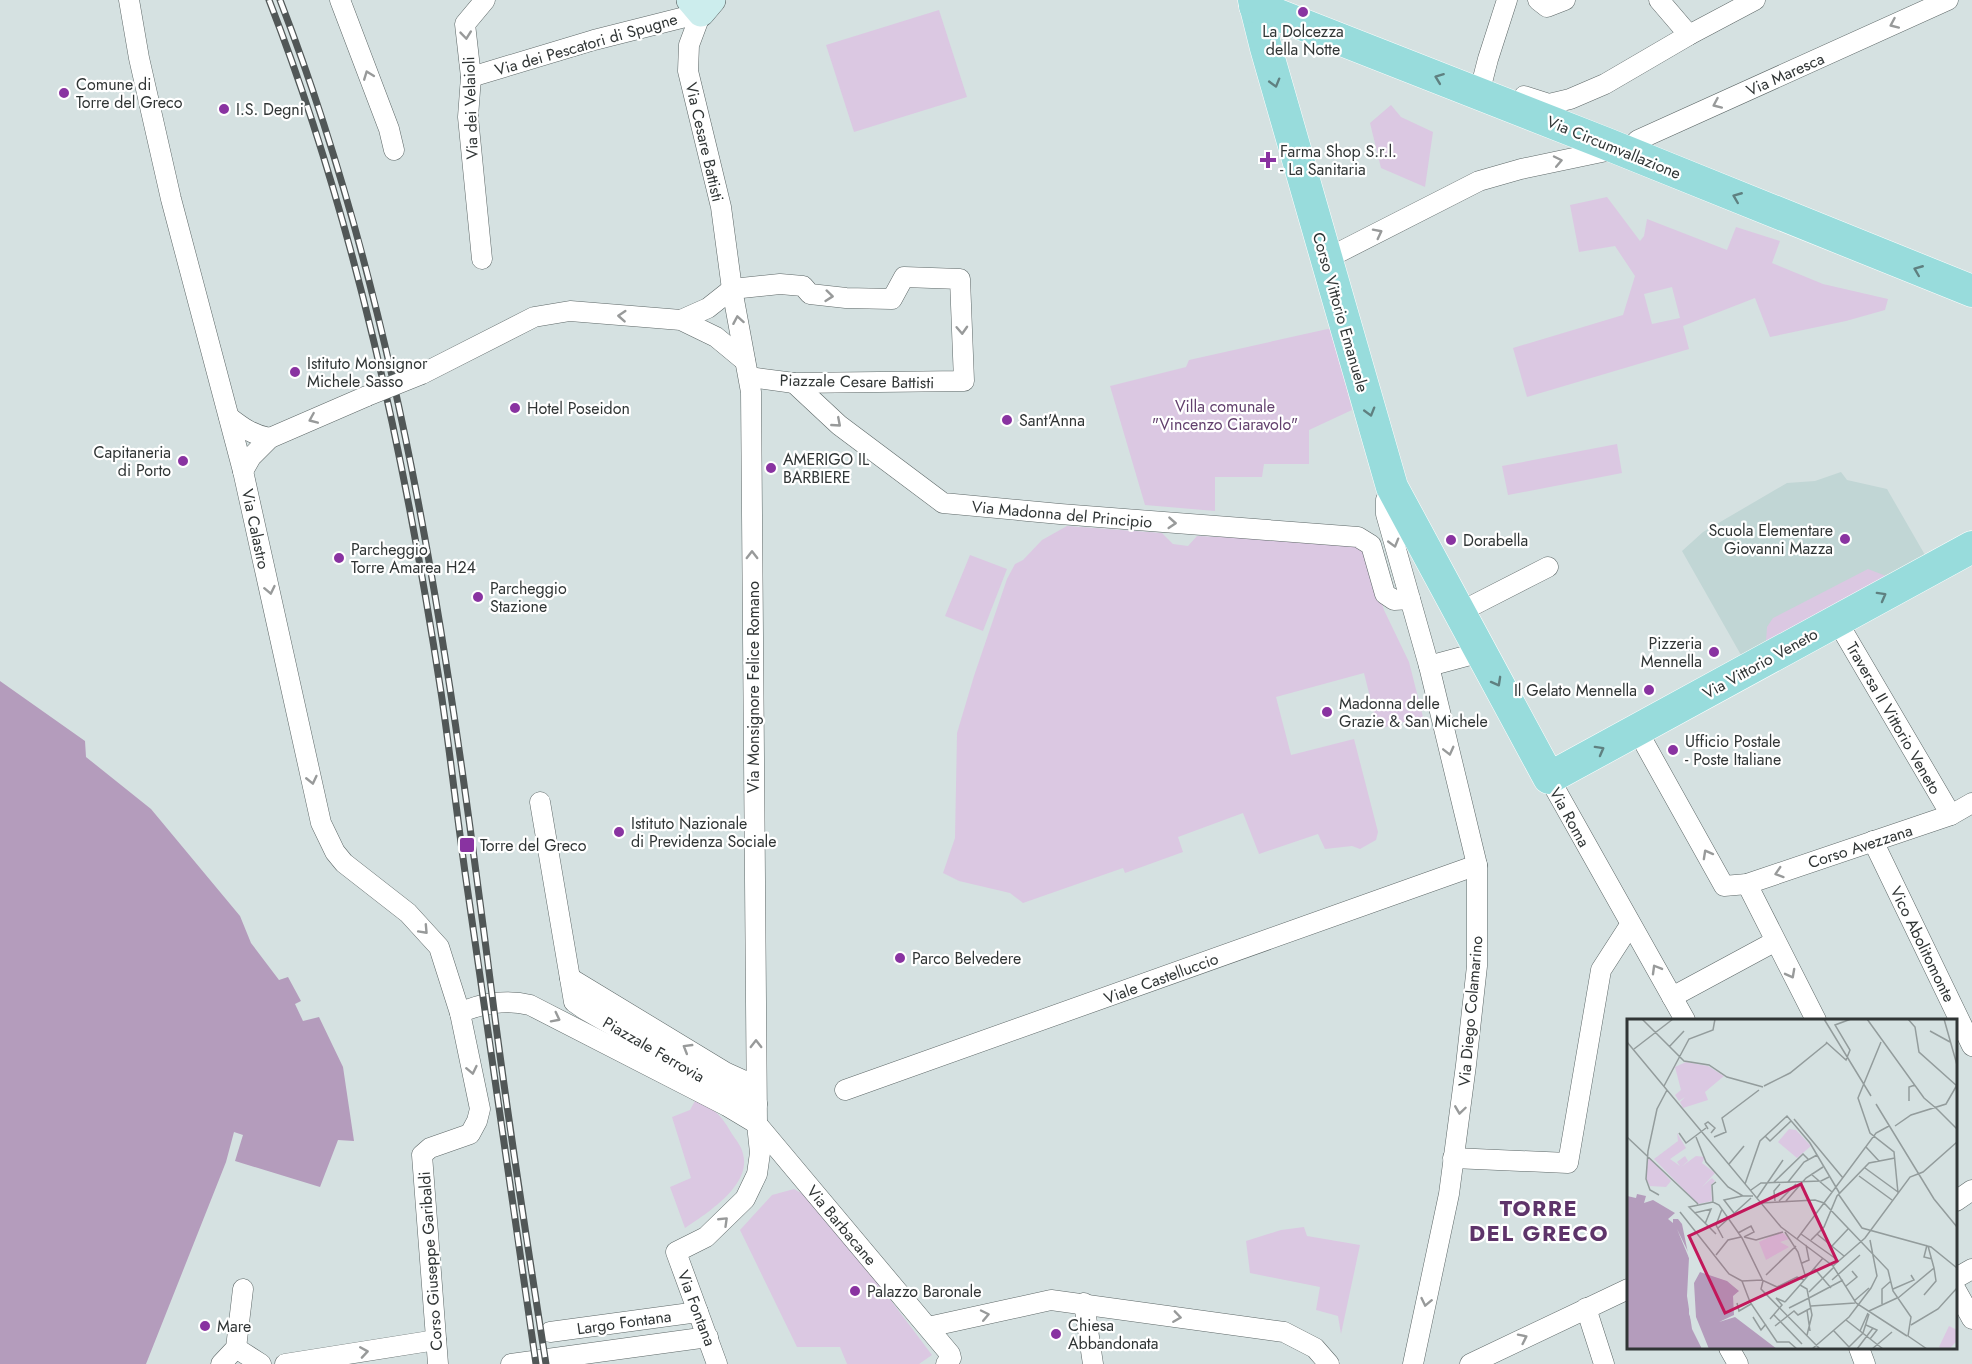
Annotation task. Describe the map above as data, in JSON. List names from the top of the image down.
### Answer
{
  "streets": {
    "main road": [
      "Via Circumvallazione",
      "Corso Vittorio Emanuele",
      "Via Vittorio Veneto",
      "Via Roma"
    ],
    "street": [
      "Via dei Pescatori di Spugne",
      "Via Maresca",
      "Via dei Velaioli",
      "Via Cesare Battisti",
      "Piazzale Cesare Battisti",
      "Via Madonna del Principio",
      "Via Calastro",
      "Via Monsignore Felice Romano",
      "Traversa II Vittorio Veneto",
      "Corso Avezzana",
      "Vico Abolitomonte",
      "Viale Castelluccio",
      "Via Diego Colamarino",
      "Piazzale Ferrovia",
      "Via Barbacane",
      "Corso Giuseppe Garibaldi",
      "Via Fontana",
      "Largo Fontana"
    ]
  },
  "crossings": [
    ["Via dei Pescatori di Spugne", "Via dei Velaioli"],
    ["Via dei Pescatori di Spugne", "Via Cesare Battisti"],
    ["Via Maresca", "Via Circumvallazione"],
    ["Via Maresca", "Corso Vittorio Emanuele"],
    ["Via Cesare Battisti", "Piazzale Cesare Battisti"],
    ["Via Cesare Battisti", "Via Monsignore Felice Romano"],
    ["Via Circumvallazione", "Corso Vittorio Emanuele"],
    ["Corso Vittorio Emanuele", "Via Roma"],
    ["Corso Vittorio Emanuele", "Via Diego Colamarino"],
    ["Piazzale Cesare Battisti", "Via Madonna del Principio"],
    ["Piazzale Cesare Battisti", "Via Monsignore Felice Romano"],
    ["Via Madonna del Principio", "Via Diego Colamarino"],
    ["Via Calastro", "Corso Giuseppe Garibaldi"],
    ["Via Vittorio Veneto", "Traversa II Vittorio Veneto"],
    ["Via Vittorio Veneto", "Via Roma"],
    ["Via Monsignore Felice Romano", "Piazzale Ferrovia"],
    ["Via Monsignore Felice Romano", "Via Barbacane"],
    ["Via Monsignore Felice Romano", "Via Fontana"],
    ["Traversa II Vittorio Veneto", "Corso Avezzana"],
    ["Corso Avezzana", "Vico Abolitomonte"],
    ["Viale Castelluccio", "Via Diego Colamarino"],
    ["Piazzale Ferrovia", "Via Barbacane"],
    ["Via Fontana", "Largo Fontana"]
  ],
  "one_way": [
    "Via Circumvallazione",
    "Corso Vittorio Emanuele",
    "Via Madonna del Principio",
    "Via Calastro",
    "Via Vittorio Veneto",
    "Via Monsignore Felice Romano",
    "Corso Avezzana",
    "Via Diego Colamarino",
    "Corso Giuseppe Garibaldi"
  ],
  "districts": ["TORRE DEL GRECO"],
  "parks": ["Villa comunale \"Vincenzo Ciaravolo\""],
  "places": {
    "other": [
      "La Dolcezza della Notte",
      "Comune di Torre del Greco",
      "I.S. Degni",
      "Istituto Monsignor Michele Sasso",
      "Hotel Poseidon",
      "Sant'Anna",
      "Capitaneria di Porto",
      "AMERIGO IL BARBIERE",
      "Scuola Elementare Giovanni Mazza",
      "Dorabella",
      "Parcheggio Torre Amarea H24",
      "Parcheggio Stazione",
      "Pizzeria Mennella",
      "Il Gelato Mennella",
      "Madonna delle Grazie & San Michele",
      "Ufficio Postale - Poste Italiane",
      "Istituto Nazionale di Previdenza Sociale",
      "Parco Belvedere",
      "Palazzo Baronale",
      "Mare",
      "Chiesa Abbandonata"
    ],
    "health": ["Farma Shop S.r.l. - La Sanitaria"],
    "transit": ["Torre del Greco"]
  }
}
